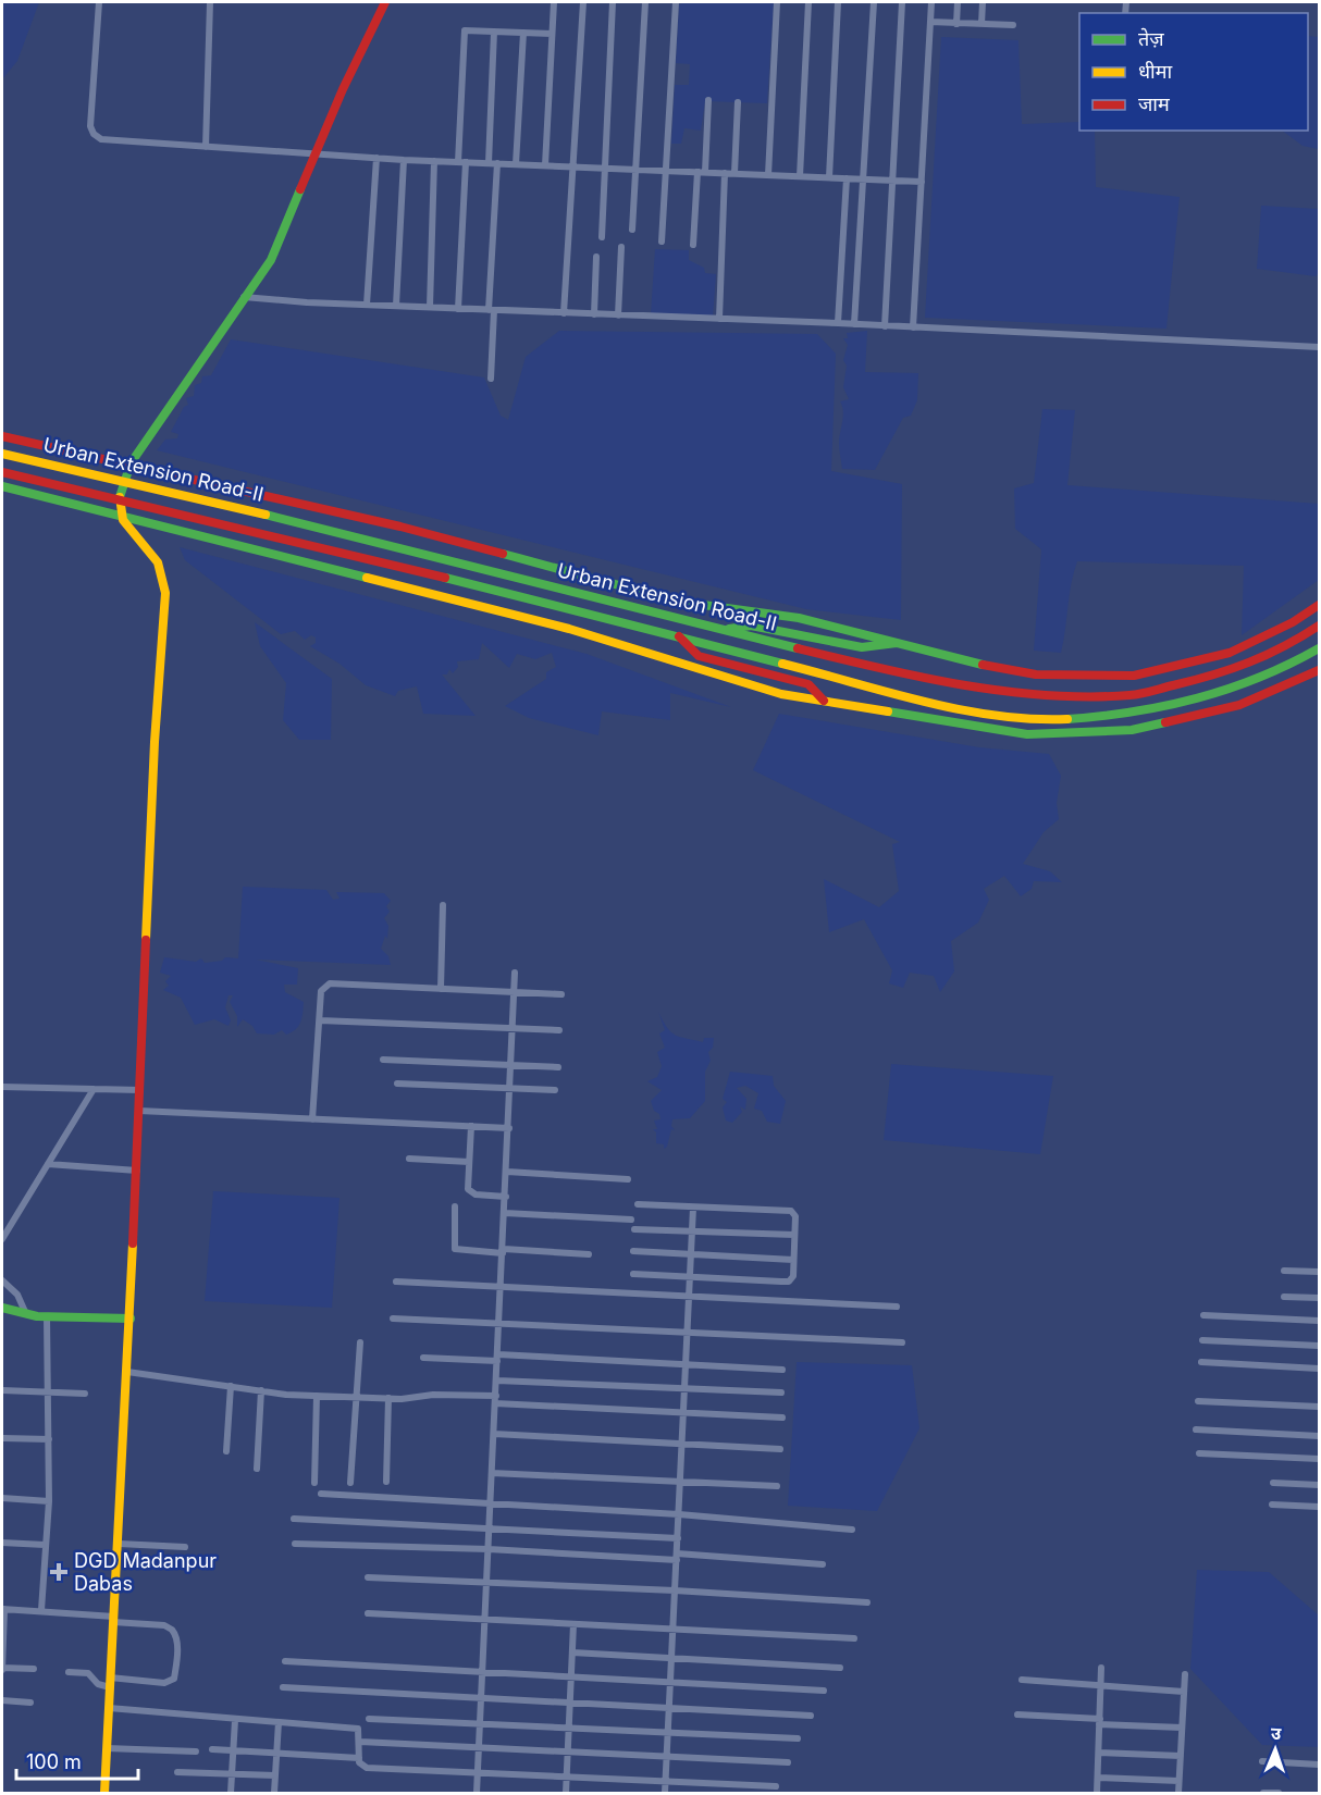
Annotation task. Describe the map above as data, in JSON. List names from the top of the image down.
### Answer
{
  "streets": {
    "main road": ["Urban Extension Road-II"]
  },
  "places": {
    "health": ["DGD Madanpur Dabas"]
  },
  "legend": ["तेज़", "धीमा", "जाम"],
  "scale_bar": "100 m",
  "north": "top"
}
